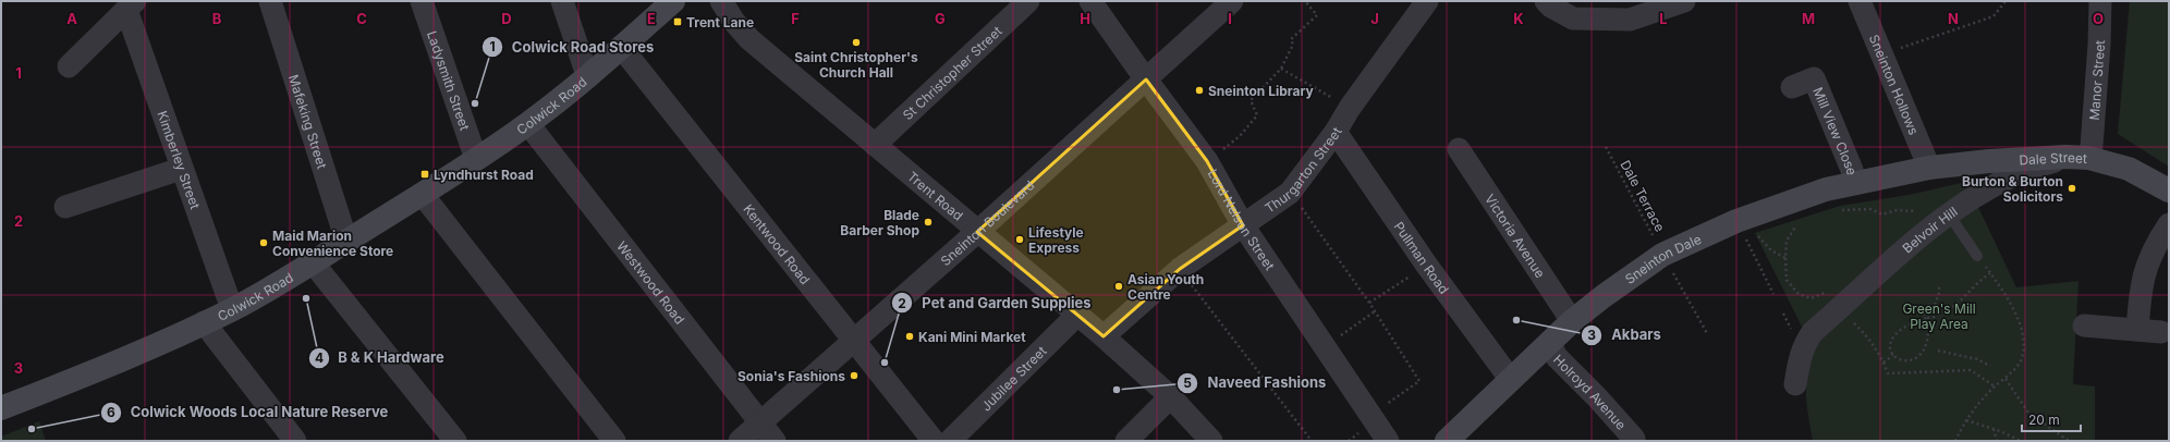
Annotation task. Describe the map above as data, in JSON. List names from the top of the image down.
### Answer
{
  "streets": {
    "street": [
      "St Christopher Street",
      "Manor Street",
      "Ladysmith Street",
      "Sneinton Hollows",
      "Colwick Road",
      "Mafeking Street",
      "Mill View Close",
      "Kimberley Street",
      "Dale Street",
      "Thurgarton Street",
      "Trent Road",
      "Lord Nelson Street",
      "Sneinton Boulevard",
      "Belvoir Hill",
      "Victoria Avenue",
      "Kentwood Road",
      "Pullman Road",
      "Sneinton Dale",
      "Westwood Road",
      "Jubilee Street",
      "Holroyd Avenue"
    ],
    "path": ["Dale Terrace"]
  },
  "crossings": [
    ["St Christopher Street", "Trent Road"],
    ["Manor Street", "Dale Street"],
    ["Manor Street", "Belvoir Hill"],
    ["Ladysmith Street", "Colwick Road"],
    ["Sneinton Hollows", "Dale Street"],
    ["Sneinton Hollows", "Sneinton Dale"],
    ["Colwick Road", "Mafeking Street"],
    ["Colwick Road", "Kimberley Street"],
    ["Colwick Road", "Kentwood Road"],
    ["Colwick Road", "Westwood Road"],
    ["Mill View Close", "Sneinton Dale"],
    ["Dale Street", "Belvoir Hill"],
    ["Dale Street", "Sneinton Dale"],
    ["Thurgarton Street", "Trent Road"],
    ["Thurgarton Street", "Lord Nelson Street"],
    ["Thurgarton Street", "Pullman Road"],
    ["Trent Road", "Sneinton Boulevard"],
    ["Trent Road", "Jubilee Street"],
    ["Dale Terrace", "Sneinton Dale"],
    ["Lord Nelson Street", "Sneinton Boulevard"],
    ["Sneinton Boulevard", "Kentwood Road"],
    ["Sneinton Boulevard", "Westwood Road"],
    ["Victoria Avenue", "Sneinton Dale"],
    ["Pullman Road", "Sneinton Dale"],
    ["Sneinton Dale", "Holroyd Avenue"]
  ],
  "parks": ["Green's Mill Play Area"],
  "places": {
    "transit": ["Trent Lane", "Lyndhurst Road"],
    "other": [
      "Saint Christopher's Church Hall",
      "Sneinton Library",
      "Colwick Road Stores",
      "Burton & Burton Solicitors",
      "Blade Barber Shop",
      "Lifestyle Express",
      "Maid Marion Convenience Store",
      "Asian Youth Centre",
      "B & K Hardware",
      "Akbars",
      "Kani Mini Market",
      "Pet and Garden Supplies",
      "Sonia's Fashions",
      "Naveed Fashions",
      "Colwick Woods Local Nature Reserve"
    ]
  },
  "scale_bar": "20 m",
  "grid": {
    "columns": [
      "A",
      "B",
      "C",
      "D",
      "E",
      "F",
      "G",
      "H",
      "I",
      "J",
      "K",
      "L",
      "M",
      "N",
      "O"
    ],
    "rows": ["1", "2", "3"]
  }
}
